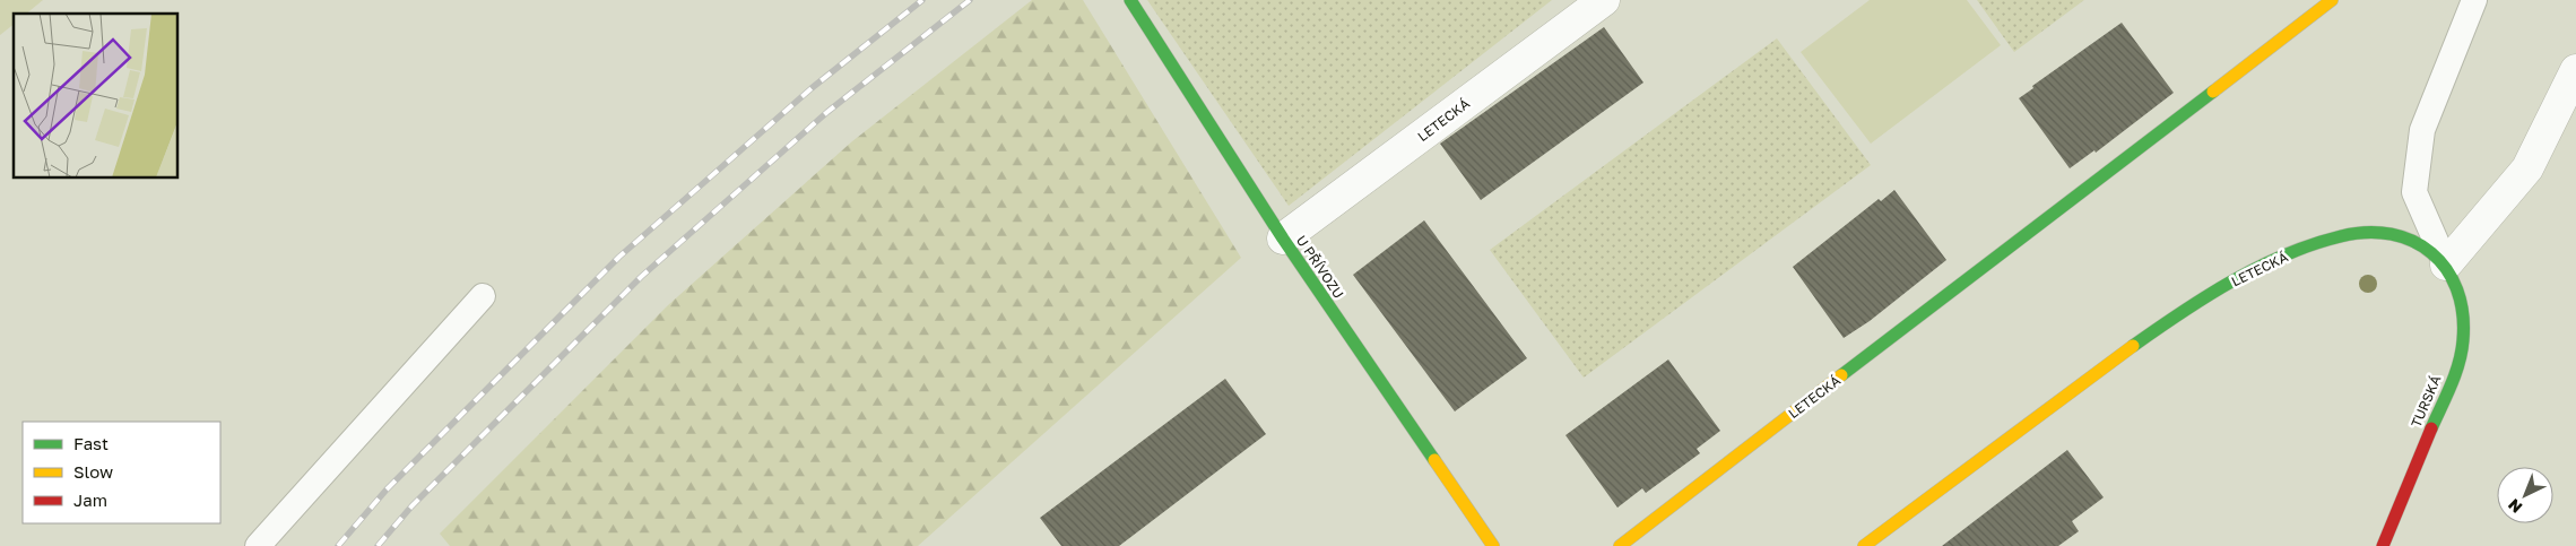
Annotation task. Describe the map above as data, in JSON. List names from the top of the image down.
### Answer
{
  "streets": {
    "street": ["LETECKÁ", "U PŘÍVOZU", "TURSKÁ"]
  },
  "crossings": [
    ["LETECKÁ", "U PŘÍVOZU"],
    ["LETECKÁ", "TURSKÁ"]
  ],
  "legend": ["Fast", "Slow", "Jam"],
  "north": "bottom left"
}
